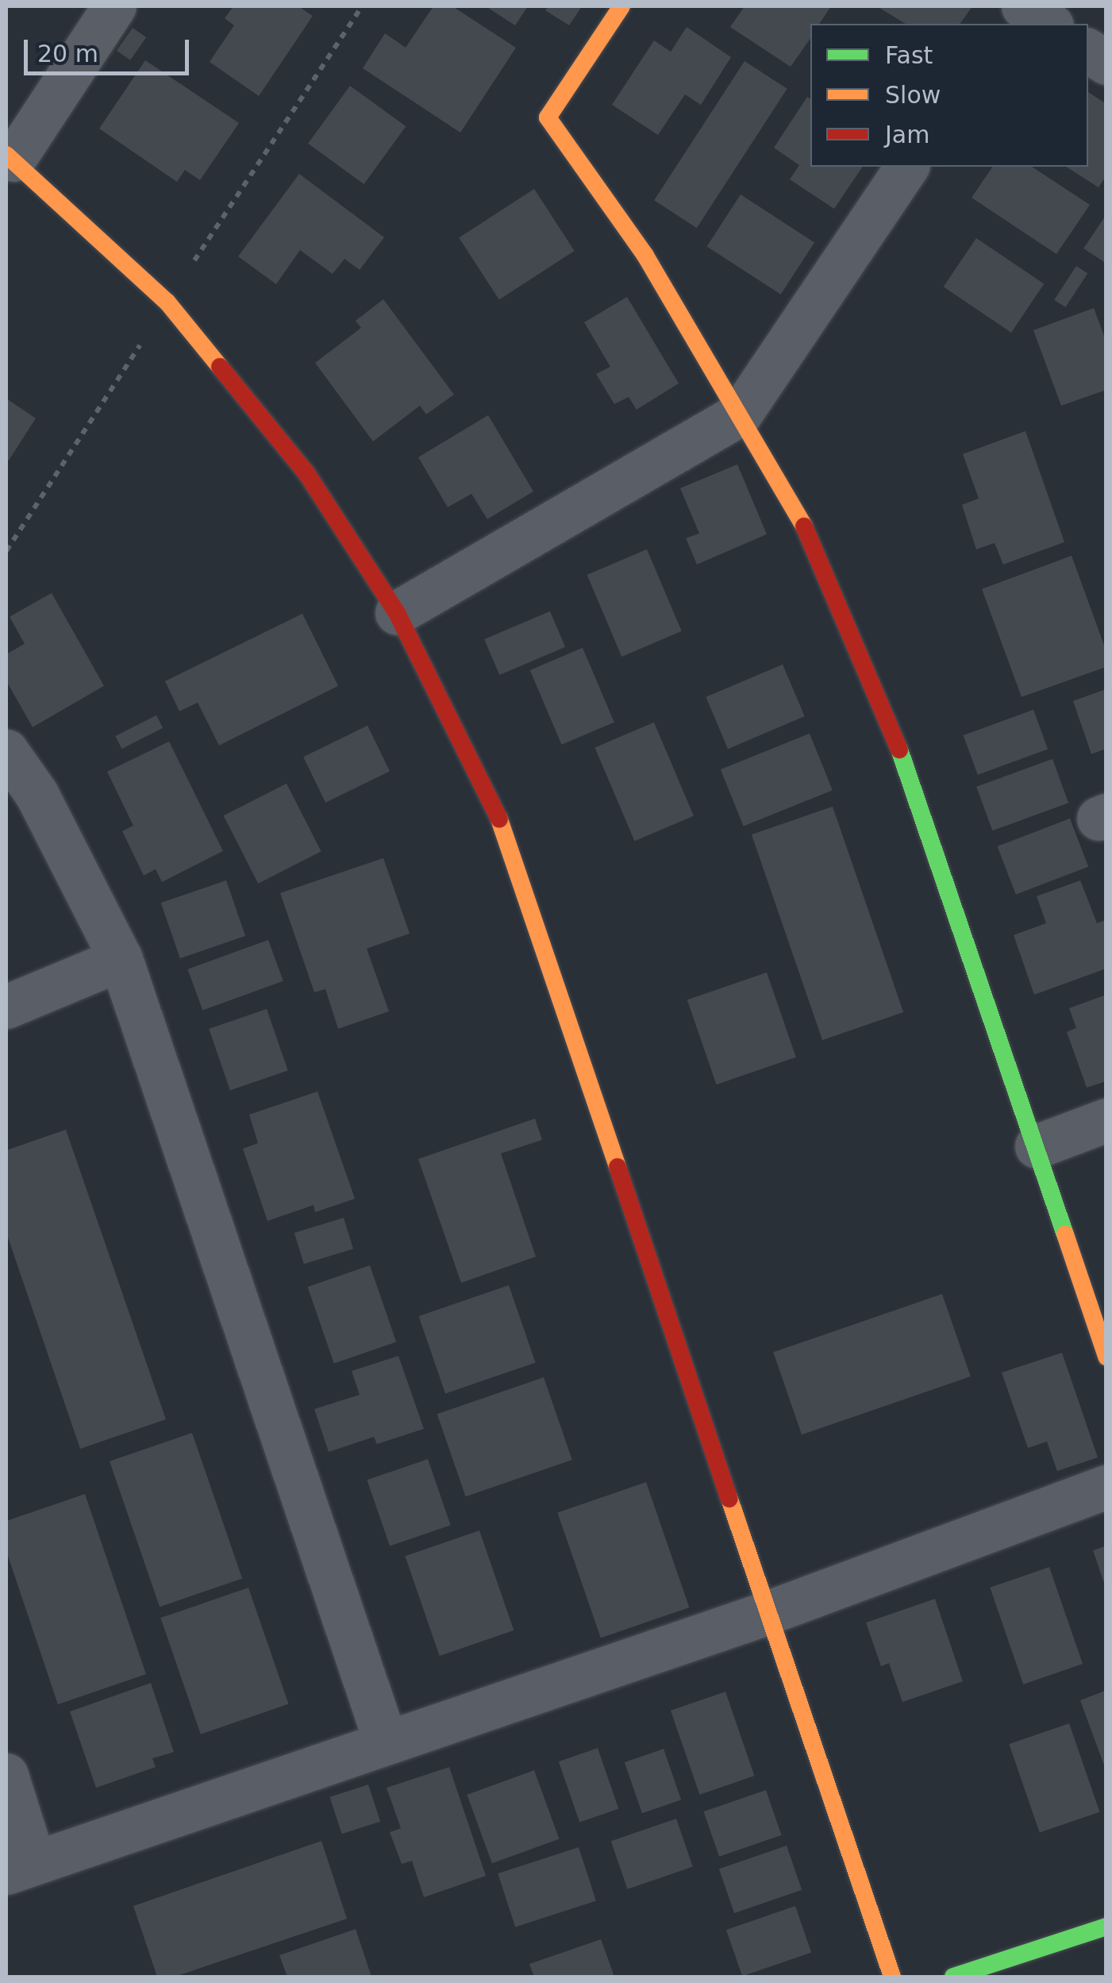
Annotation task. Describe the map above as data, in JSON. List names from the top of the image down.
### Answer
{
  "legend": ["Fast", "Slow", "Jam"],
  "scale_bar": "20 m"
}
